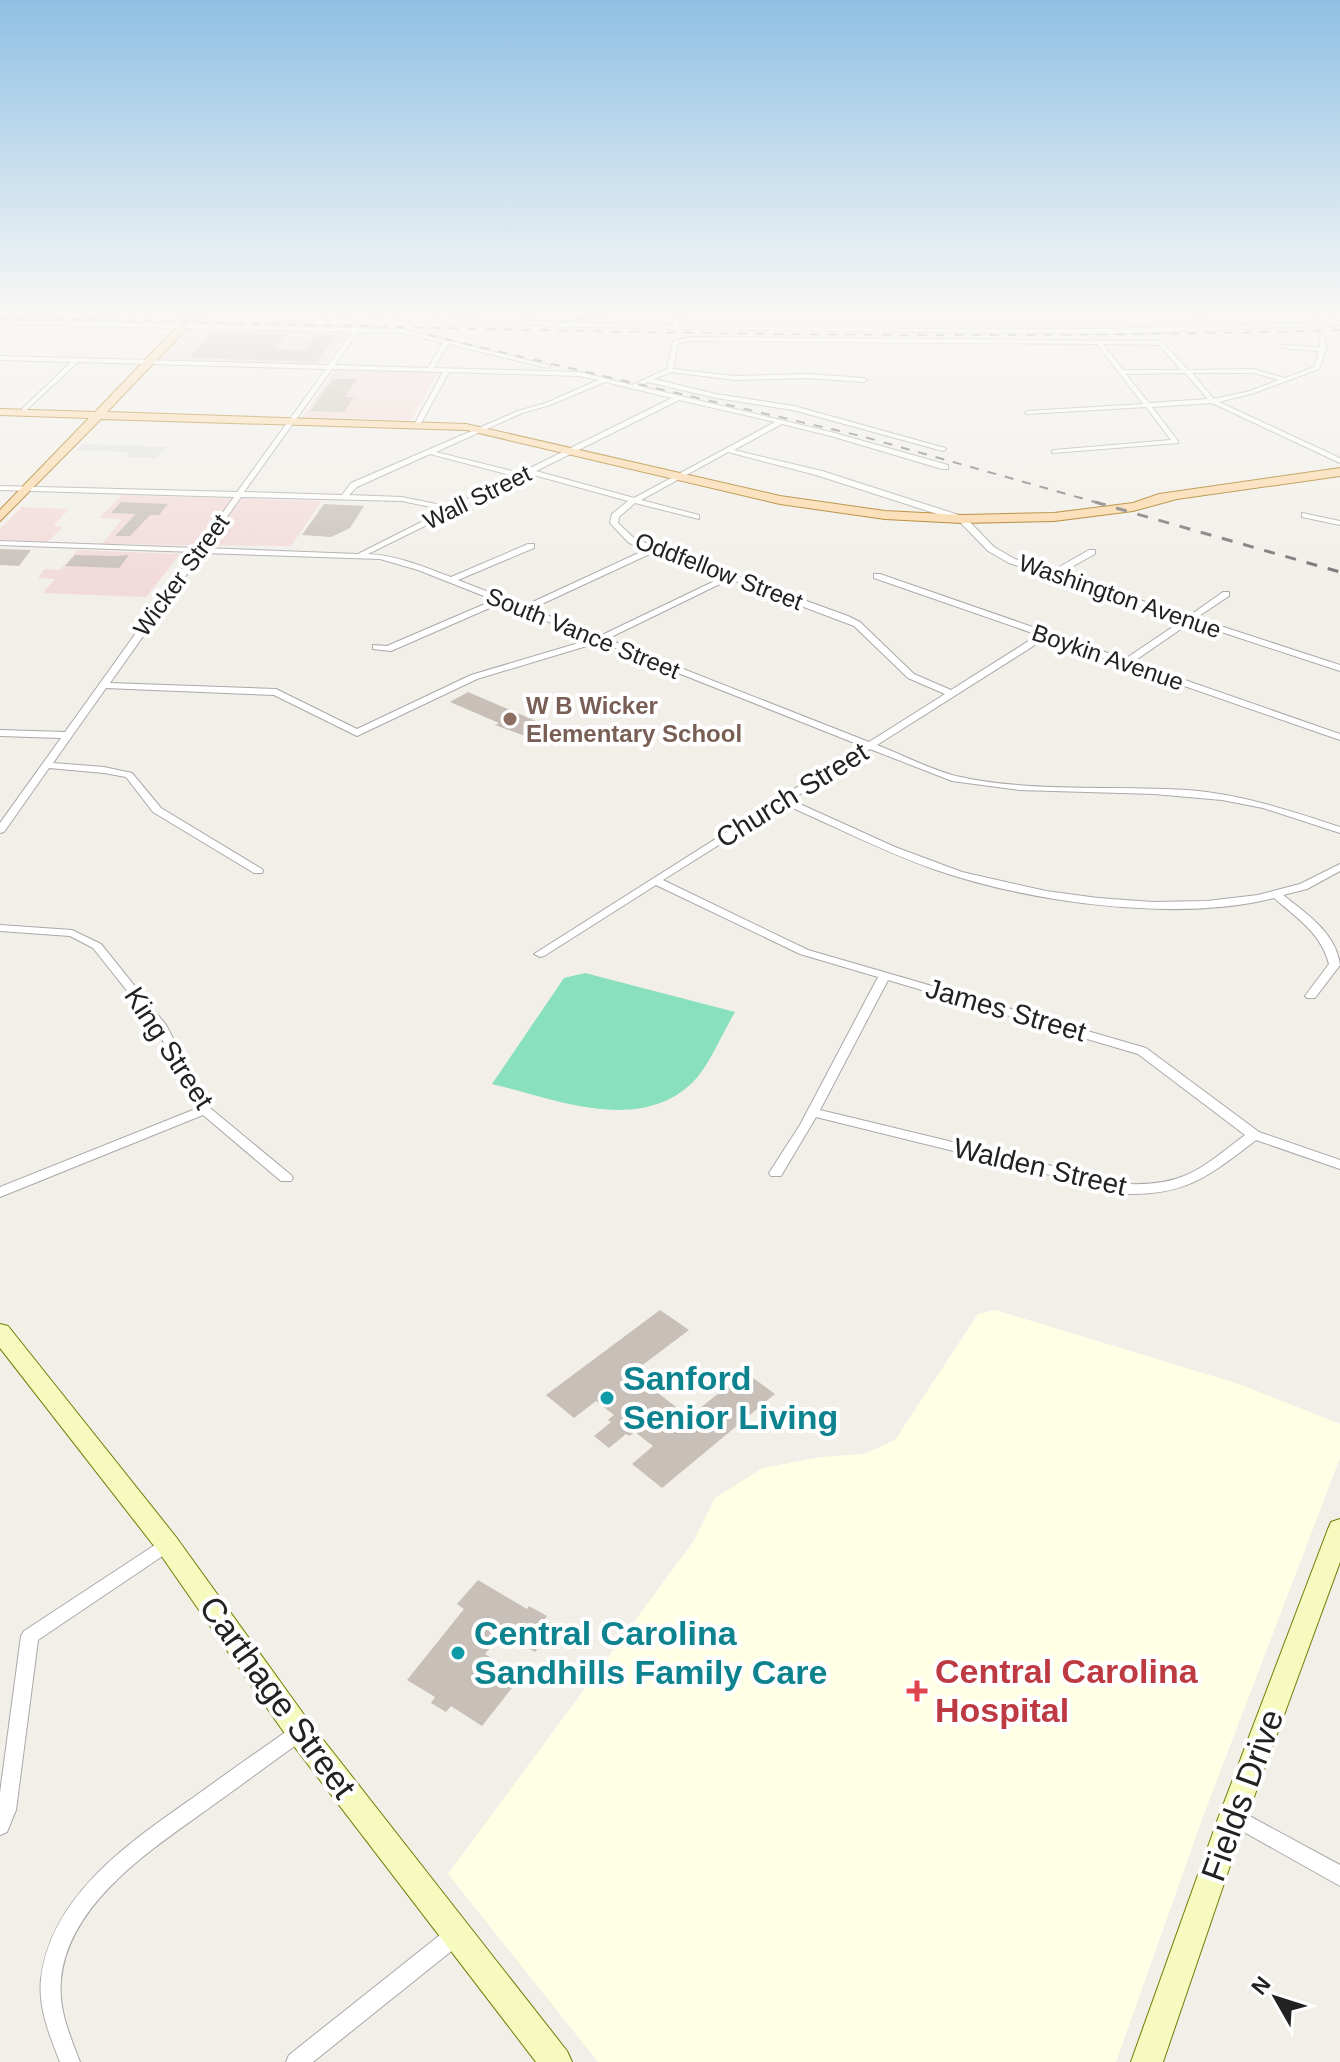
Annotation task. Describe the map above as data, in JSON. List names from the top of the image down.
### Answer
{
  "streets": {
    "main road": ["Carthage Street", "Fields Drive"],
    "street": [
      "Wall Street",
      "Oddfellow Street",
      "Wicker Street",
      "Washington Avenue",
      "South Vance Street",
      "Boykin Avenue",
      "Church Street",
      "James Street",
      "King Street",
      "Walden Street"
    ]
  },
  "crossings": [
    ["Wall Street", "South Vance Street"],
    ["Oddfellow Street", "Washington Avenue"],
    ["Oddfellow Street", "Church Street"],
    ["Wicker Street", "South Vance Street"],
    ["South Vance Street", "Church Street"],
    ["Boykin Avenue", "Church Street"],
    ["Church Street", "James Street"],
    ["James Street", "Walden Street"]
  ],
  "places": {
    "other": ["W B Wicker Elementary School", "Sanford Senior Living", "Central Carolina Sandhills Family Care"],
    "health": ["Central Carolina Hospital"]
  },
  "north": "top left"
}
